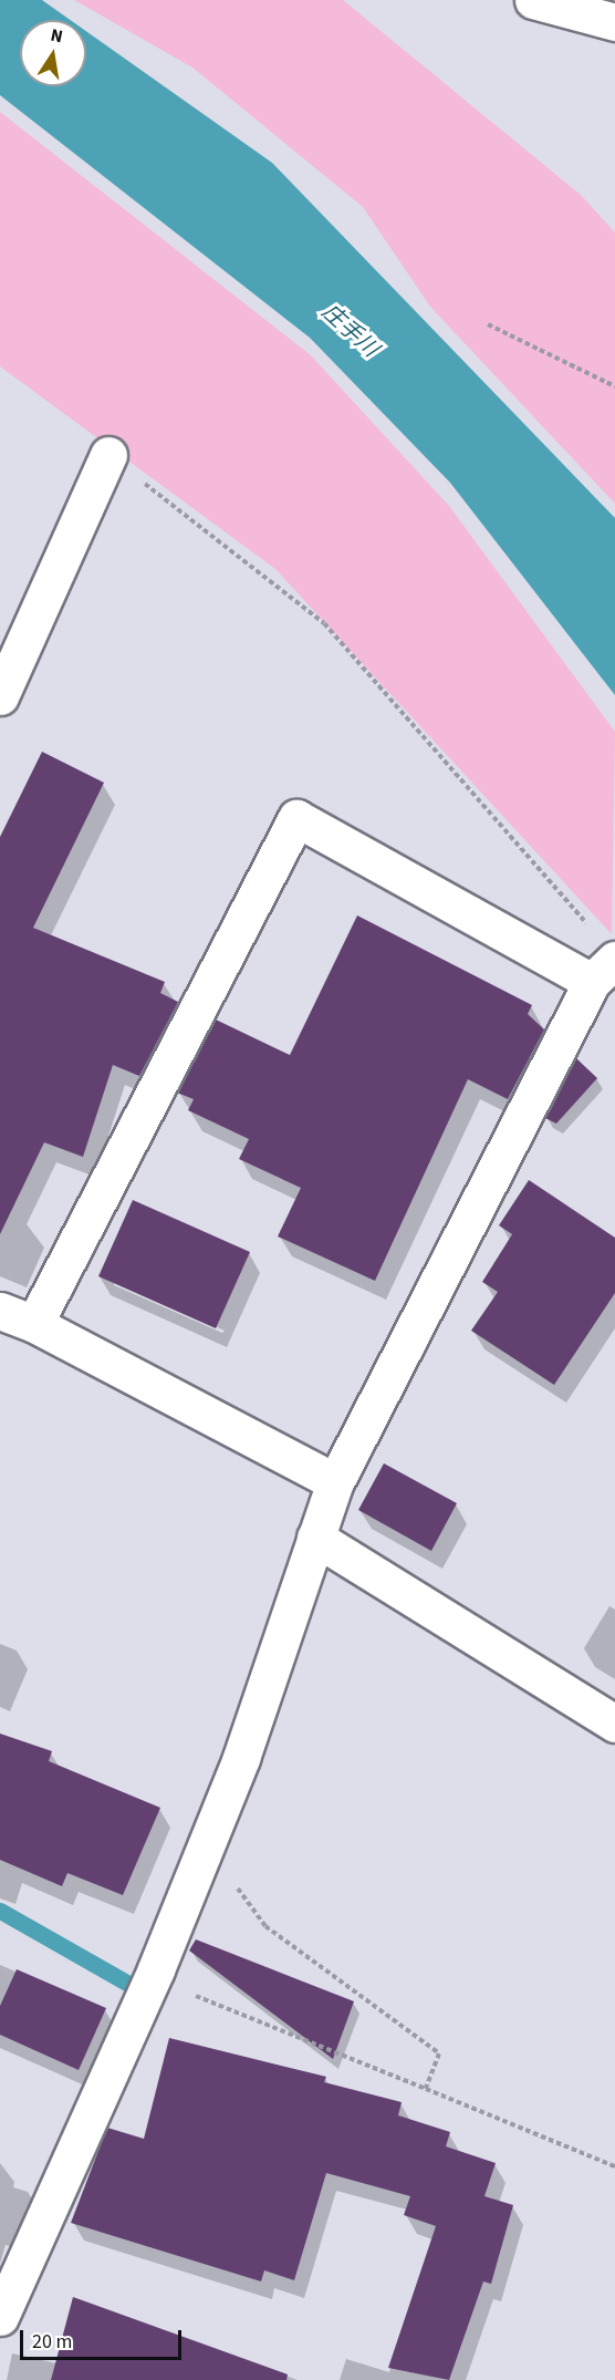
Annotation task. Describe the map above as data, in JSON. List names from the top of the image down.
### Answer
{
  "water": ["庄手川"],
  "scale_bar": "20 m",
  "north": "top"
}
